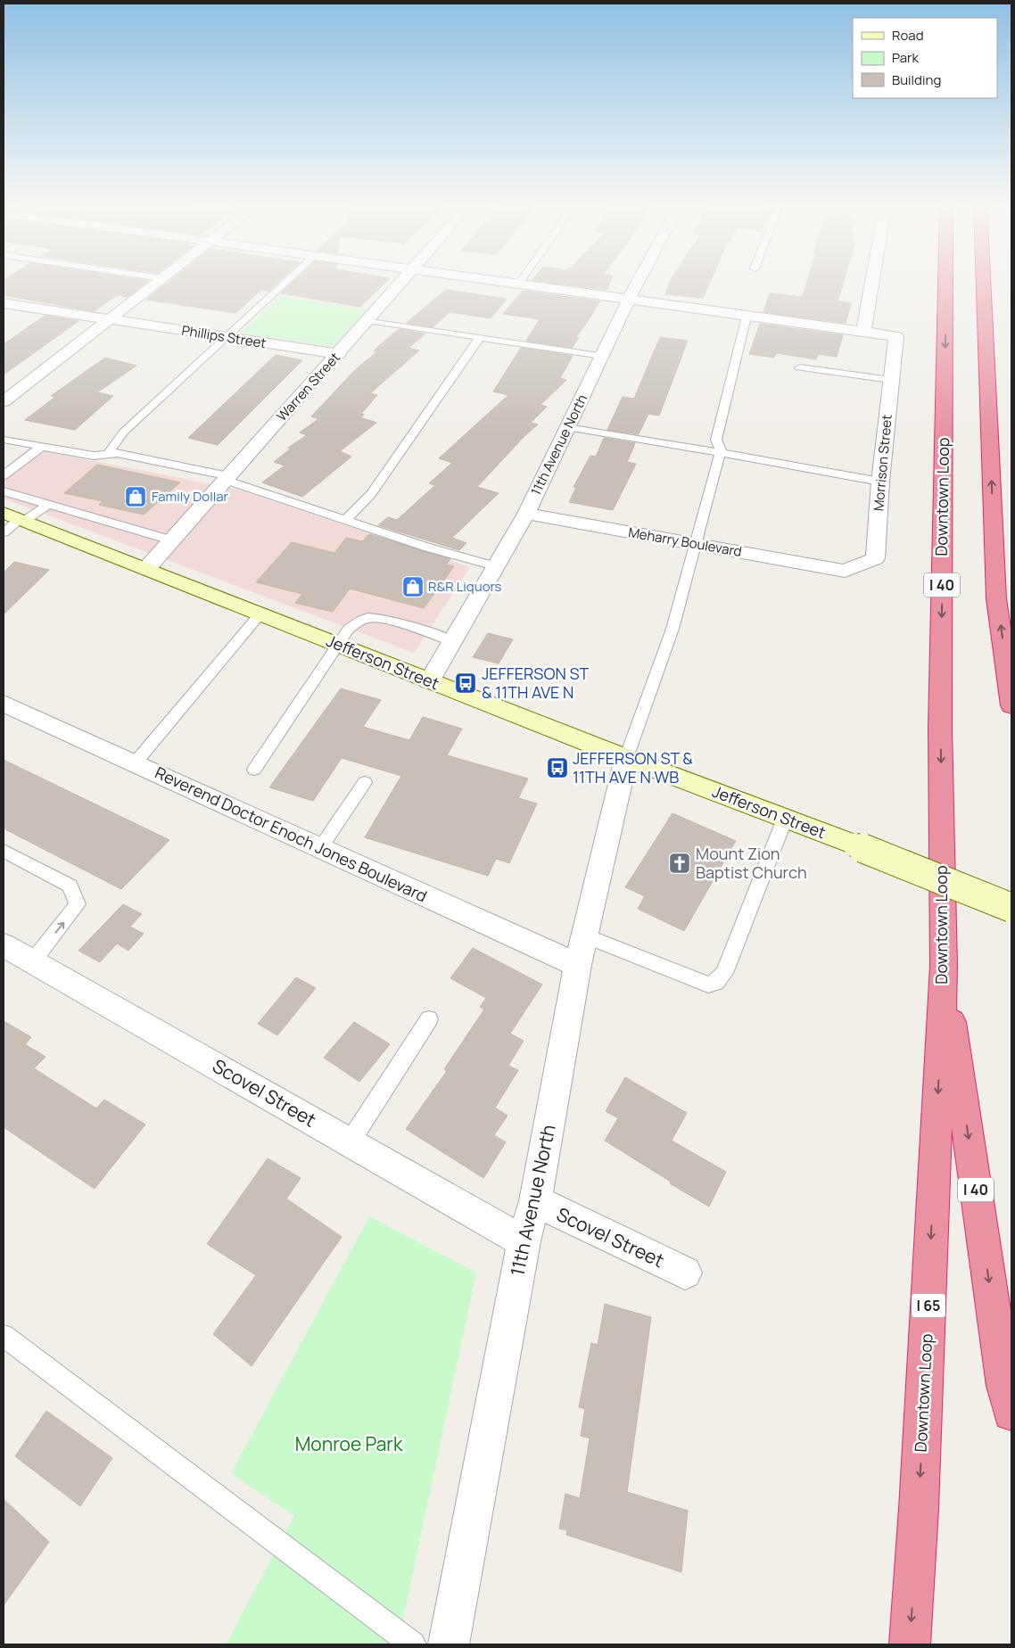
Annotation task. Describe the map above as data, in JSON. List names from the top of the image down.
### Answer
{
  "streets": {
    "highway": ["Downtown Loop", "I 40", "I 65"],
    "main road": ["Jefferson Street"],
    "street": [
      "Phillips Street",
      "Warren Street",
      "11th Avenue North",
      "Morrison Street",
      "Meharry Boulevard",
      "Reverend Doctor Enoch Jones Boulevard",
      "Scovel Street"
    ]
  },
  "crossings": [
    ["Phillips Street", "Warren Street"],
    ["Warren Street", "Jefferson Street"],
    ["11th Avenue North", "Meharry Boulevard"],
    ["11th Avenue North", "Jefferson Street"],
    ["11th Avenue North", "Reverend Doctor Enoch Jones Boulevard"],
    ["11th Avenue North", "Scovel Street"],
    ["Morrison Street", "Meharry Boulevard"],
    ["Downtown Loop", "I 40"]
  ],
  "parks": ["Monroe Park"],
  "places": {
    "shop": ["Family Dollar", "R&R Liquors"],
    "bus stop": ["JEFFERSON ST & 11TH AVE N", "JEFFERSON ST & 11TH AVE N WB"],
    "church": ["Mount Zion Baptist Church"]
  },
  "legend": ["Road", "Park", "Building"]
}
